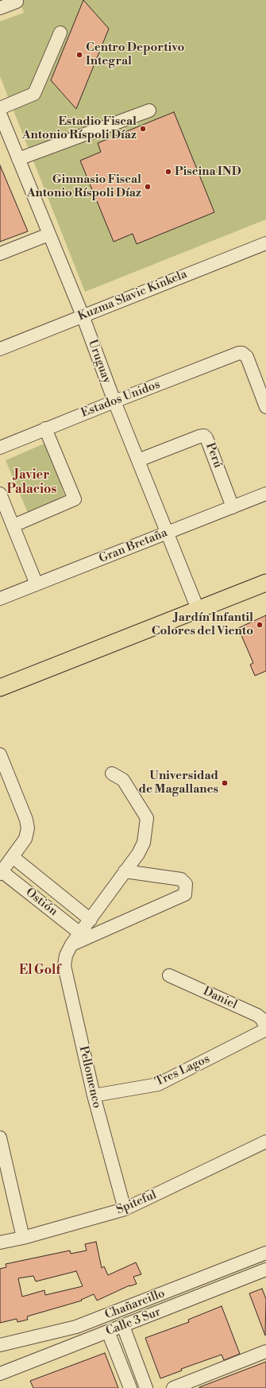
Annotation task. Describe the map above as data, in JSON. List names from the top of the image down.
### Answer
{
  "streets": {
    "street": [
      "Kuzma Slavic Kinkela",
      "Uruguay",
      "Estados Unidos",
      "Perú",
      "Gran Bretaña",
      "Ostión",
      "Daniel",
      "Tres Lagos",
      "Pellomenco",
      "Spiteful",
      "Chañarcillo",
      "Calle 3 Sur"
    ]
  },
  "crossings": [
    ["Kuzma Slavic Kinkela", "Uruguay"],
    ["Uruguay", "Estados Unidos"],
    ["Uruguay", "Perú"],
    ["Uruguay", "Gran Bretaña"],
    ["Perú", "Gran Bretaña"],
    ["Ostión", "Pellomenco"],
    ["Daniel", "Tres Lagos"],
    ["Tres Lagos", "Pellomenco"],
    ["Pellomenco", "Spiteful"]
  ],
  "districts": ["Javier Palacios", "El Golf"],
  "places": [
    "Centro Deportivo Integral",
    "Estadio Fiscal Antonio Ríspoli Díaz",
    "Piscina IND",
    "Gimnasio Fiscal Antonio Ríspoli Díaz",
    "Jardín Infantil Colores del Viento",
    "Universidad de Magallanes"
  ]
}
